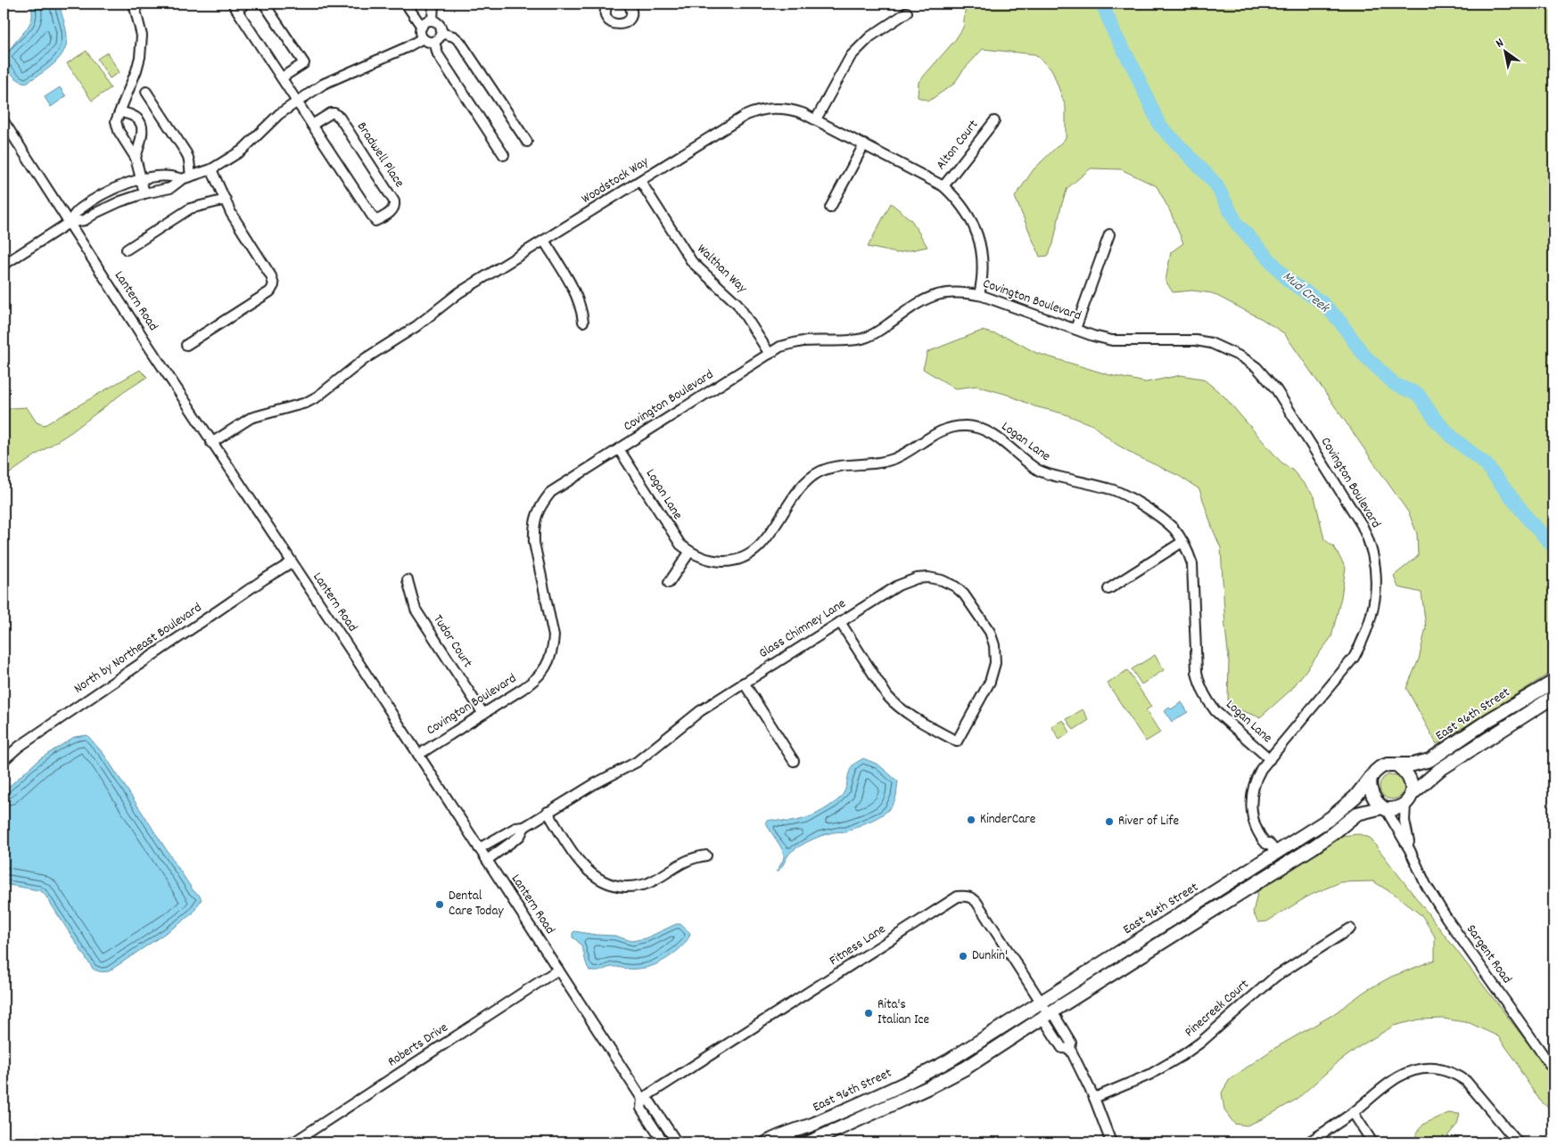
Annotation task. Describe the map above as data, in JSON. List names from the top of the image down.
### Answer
{
  "streets": {
    "main road": ["East 96th Street"],
    "street": [
      "Alton Court",
      "Bradwell Place",
      "Woodstock Way",
      "Walthan Way",
      "Covington Boulevard",
      "Lantern Road",
      "Logan Lane",
      "Glass Chimney Lane",
      "Tudor Court",
      "North by Northeast Boulevard",
      "Fitness Lane",
      "Sargent Road",
      "Pinecreek Court",
      "Roberts Drive"
    ]
  },
  "crossings": [
    ["Alton Court", "Woodstock Way"],
    ["Woodstock Way", "Walthan Way"],
    ["Woodstock Way", "Covington Boulevard"],
    ["Woodstock Way", "Lantern Road"],
    ["Walthan Way", "Covington Boulevard"],
    ["Covington Boulevard", "Lantern Road"],
    ["Covington Boulevard", "Logan Lane"],
    ["Covington Boulevard", "Tudor Court"],
    ["Covington Boulevard", "East 96th Street"],
    ["Lantern Road", "Glass Chimney Lane"],
    ["Lantern Road", "North by Northeast Boulevard"],
    ["Lantern Road", "Fitness Lane"],
    ["Lantern Road", "Roberts Drive"],
    ["East 96th Street", "Fitness Lane"],
    ["East 96th Street", "Sargent Road"],
    ["Fitness Lane", "Pinecreek Court"]
  ],
  "water": ["Mud Creek"],
  "places": [
    "KinderCare",
    "River of Life",
    "Dental Care Today",
    "Dunkin'",
    "Rita's Italian Ice"
  ],
  "north": "top left"
}
